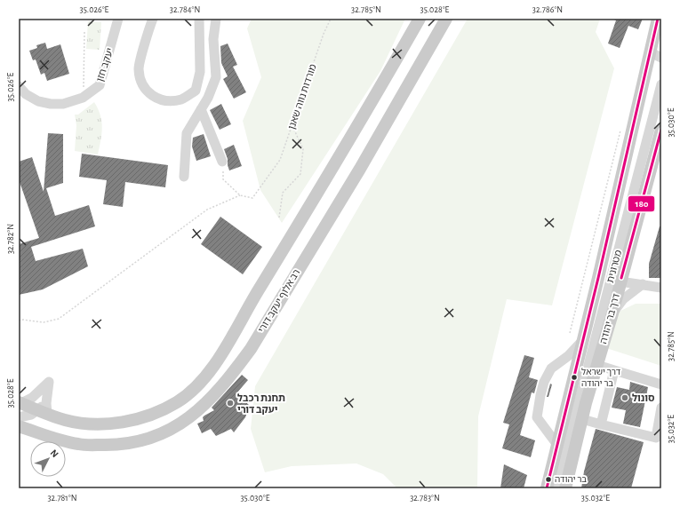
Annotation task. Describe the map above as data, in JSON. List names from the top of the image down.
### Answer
{
  "streets": {
    "main road": ["רב אלוף יעקב דורי", "דרך בר יהודה"],
    "street": ["יעקב חזן", "מטרונית"],
    "path": ["מורדות נווה שאנן"]
  },
  "crossings": [
    ["מטרונית", "דרך בר יהודה"]
  ],
  "places": [
    "דרך ישראל בר יהודה",
    "סונול",
    "תחנת רכבל יעקב דורי",
    "בר יהודה"
  ],
  "lines": ["transit line 180"],
  "north": "top right",
  "coordinates": [
    "35.026°E",
    "32.784°N",
    "32.785°N",
    "35.028°E",
    "32.786°N",
    "35.030°E",
    "32.782°N",
    "35.032°E",
    "32.781°N",
    "32.783°N"
  ]
}
